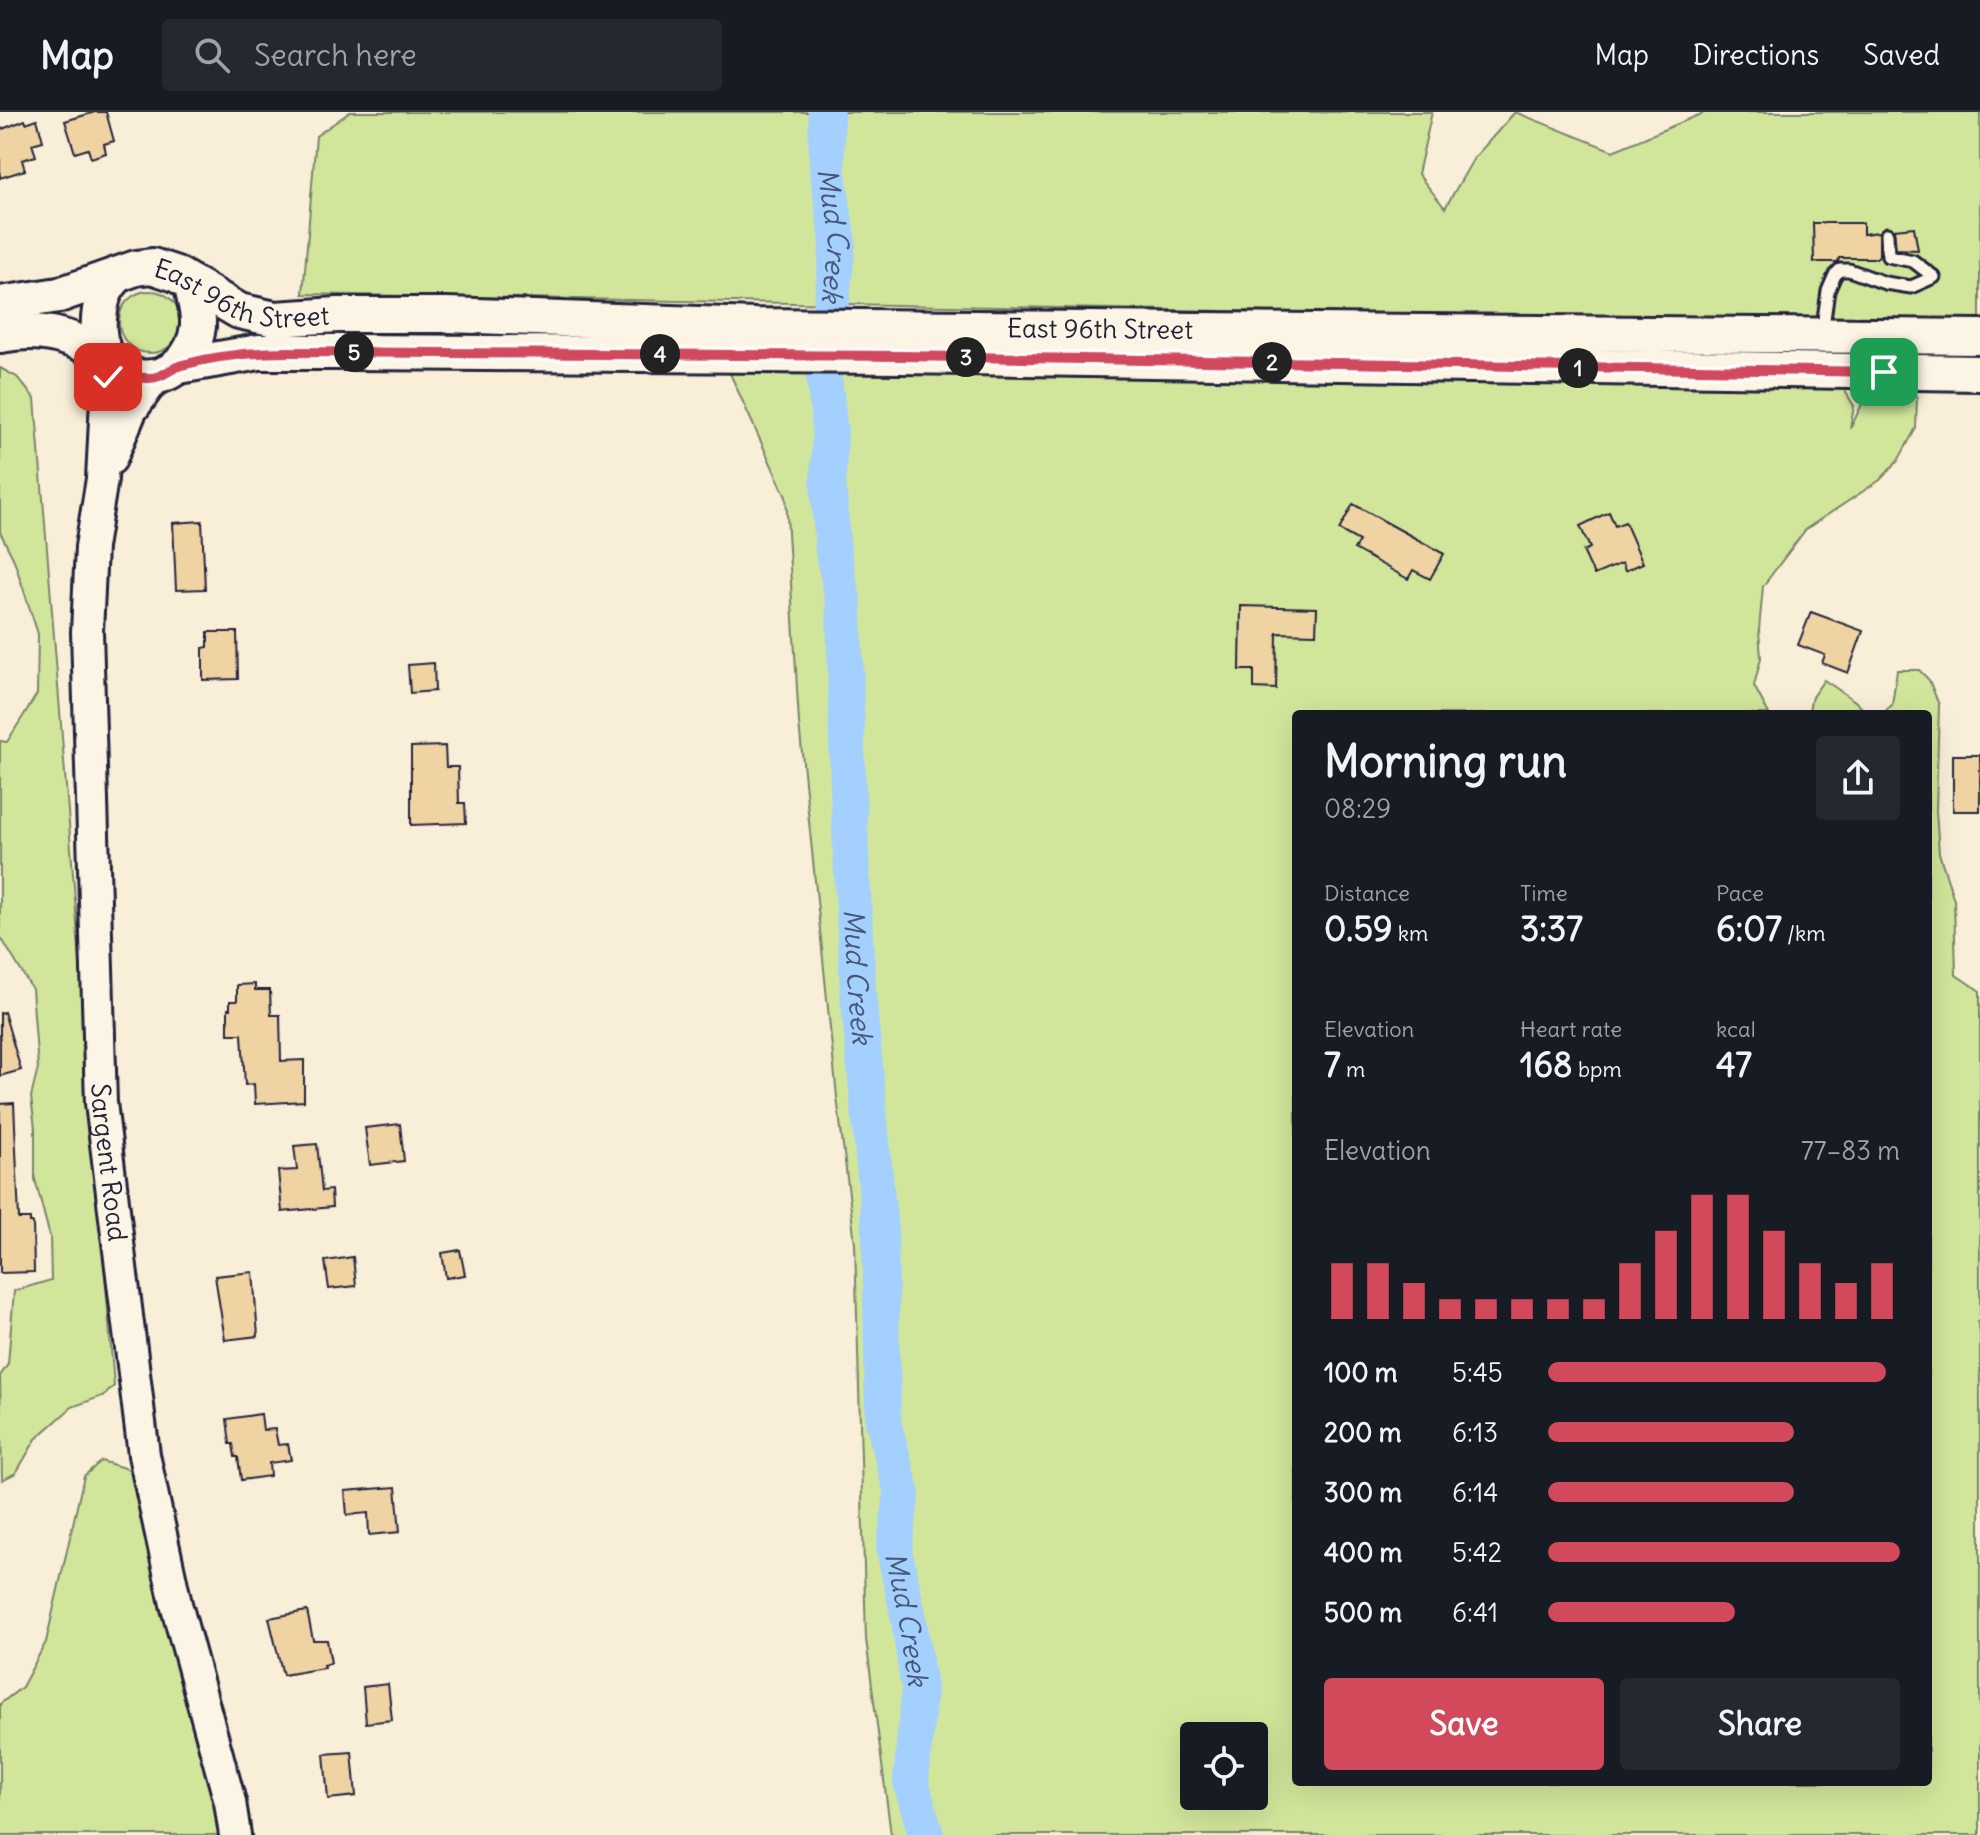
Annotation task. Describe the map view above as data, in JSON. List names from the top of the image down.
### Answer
{
  "streets": {
    "main road": ["East 96th Street"],
    "street": ["Sargent Road"]
  },
  "crossings": [
    ["East 96th Street", "Sargent Road"]
  ],
  "water": ["Mud Creek"],
  "page": {
    "header": "Map",
    "search": "Search here",
    "nav": ["Map", "Directions", "Saved"],
    "pins": [
      "5",
      "4",
      "3",
      "2",
      "1"
    ],
    "heading": ["Morning run", "08:29"],
    "stats": [
      ["Distance", "0.59 km"],
      ["Time", "3:37"],
      ["Pace", "6:07 /km"],
      ["Elevation", "7 m"],
      ["Heart rate", "168 bpm"],
      ["kcal", "47"]
    ],
    "chart": ["Elevation", "77–83 m"],
    "list": [
      {
        "name": "100 m",
        "note": "5:45"
      },
      {
        "name": "200 m",
        "note": "6:13"
      },
      {
        "name": "300 m",
        "note": "6:14"
      },
      {
        "name": "400 m",
        "note": "5:42"
      },
      {
        "name": "500 m",
        "note": "6:41"
      }
    ],
    "buttons": ["Save", "Share"]
  }
}
